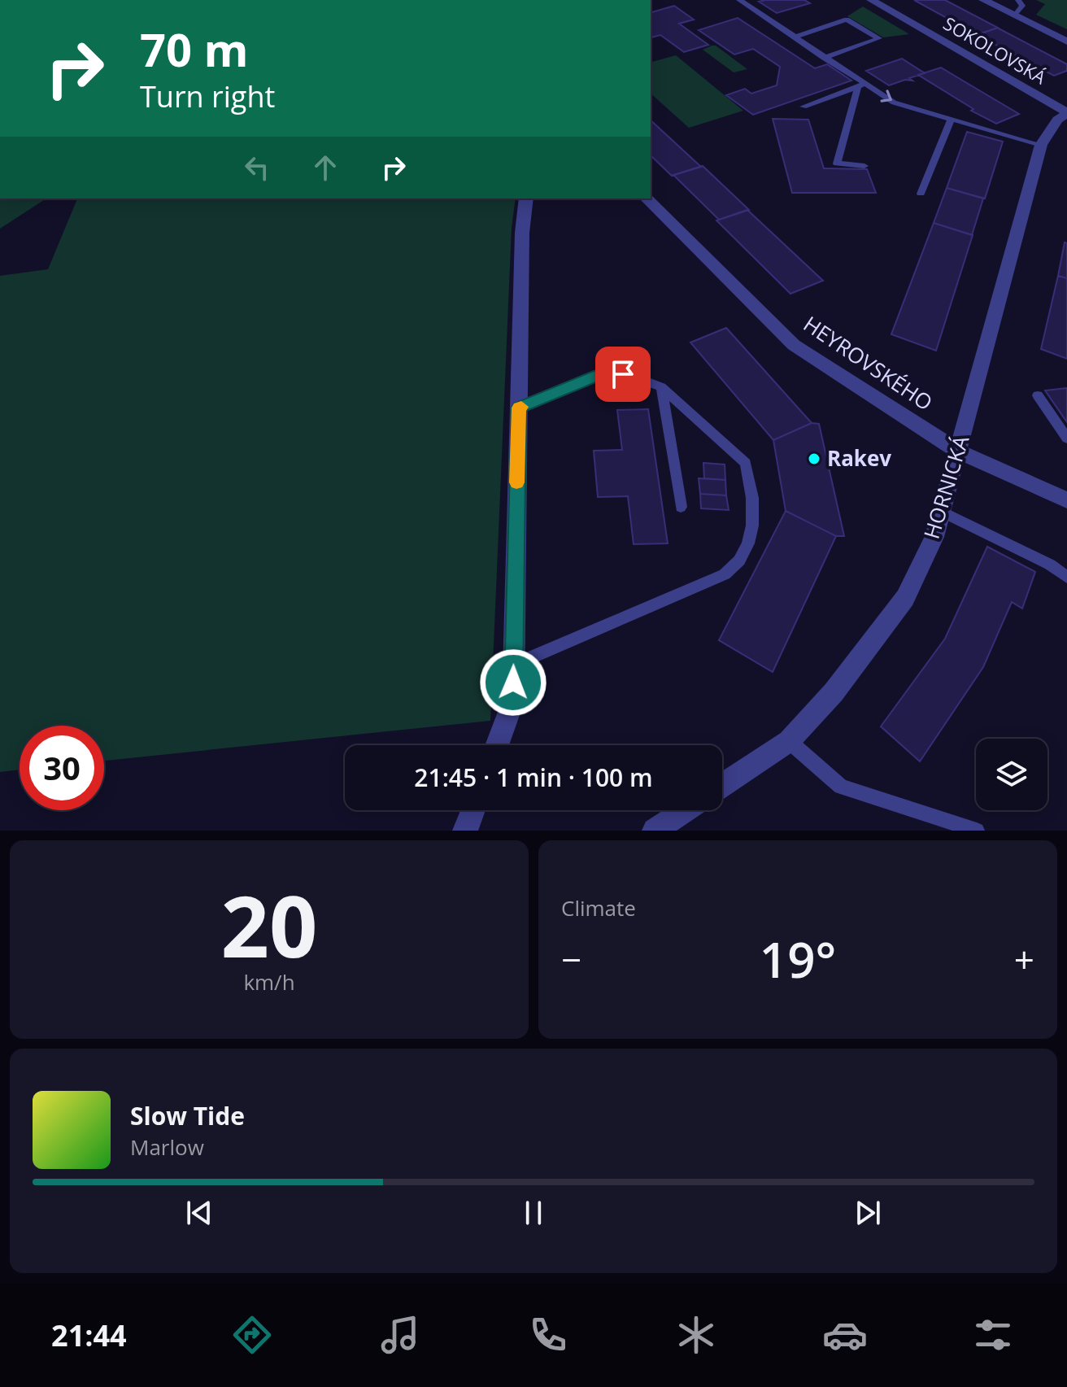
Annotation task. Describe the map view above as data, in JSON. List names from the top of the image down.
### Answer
{
  "streets": {
    "street": ["SOKOLOVSKÁ", "HEYROVSKÉHO", "HORNICKÁ"]
  },
  "crossings": [
    ["SOKOLOVSKÁ", "HORNICKÁ"],
    ["HEYROVSKÉHO", "HORNICKÁ"]
  ],
  "places": ["Rakev"],
  "page": {
    "turn": ["70 m", "Turn right"],
    "limit": "30",
    "trip": "21:45 · 1 min · 100 m",
    "tile": [
      ["20", "km/h"],
      "Climate"
    ],
    "heat": ["−", "19°", "+"],
    "song": ["Slow Tide", "Marlow"],
    "tabs": "21:44"
  }
}
